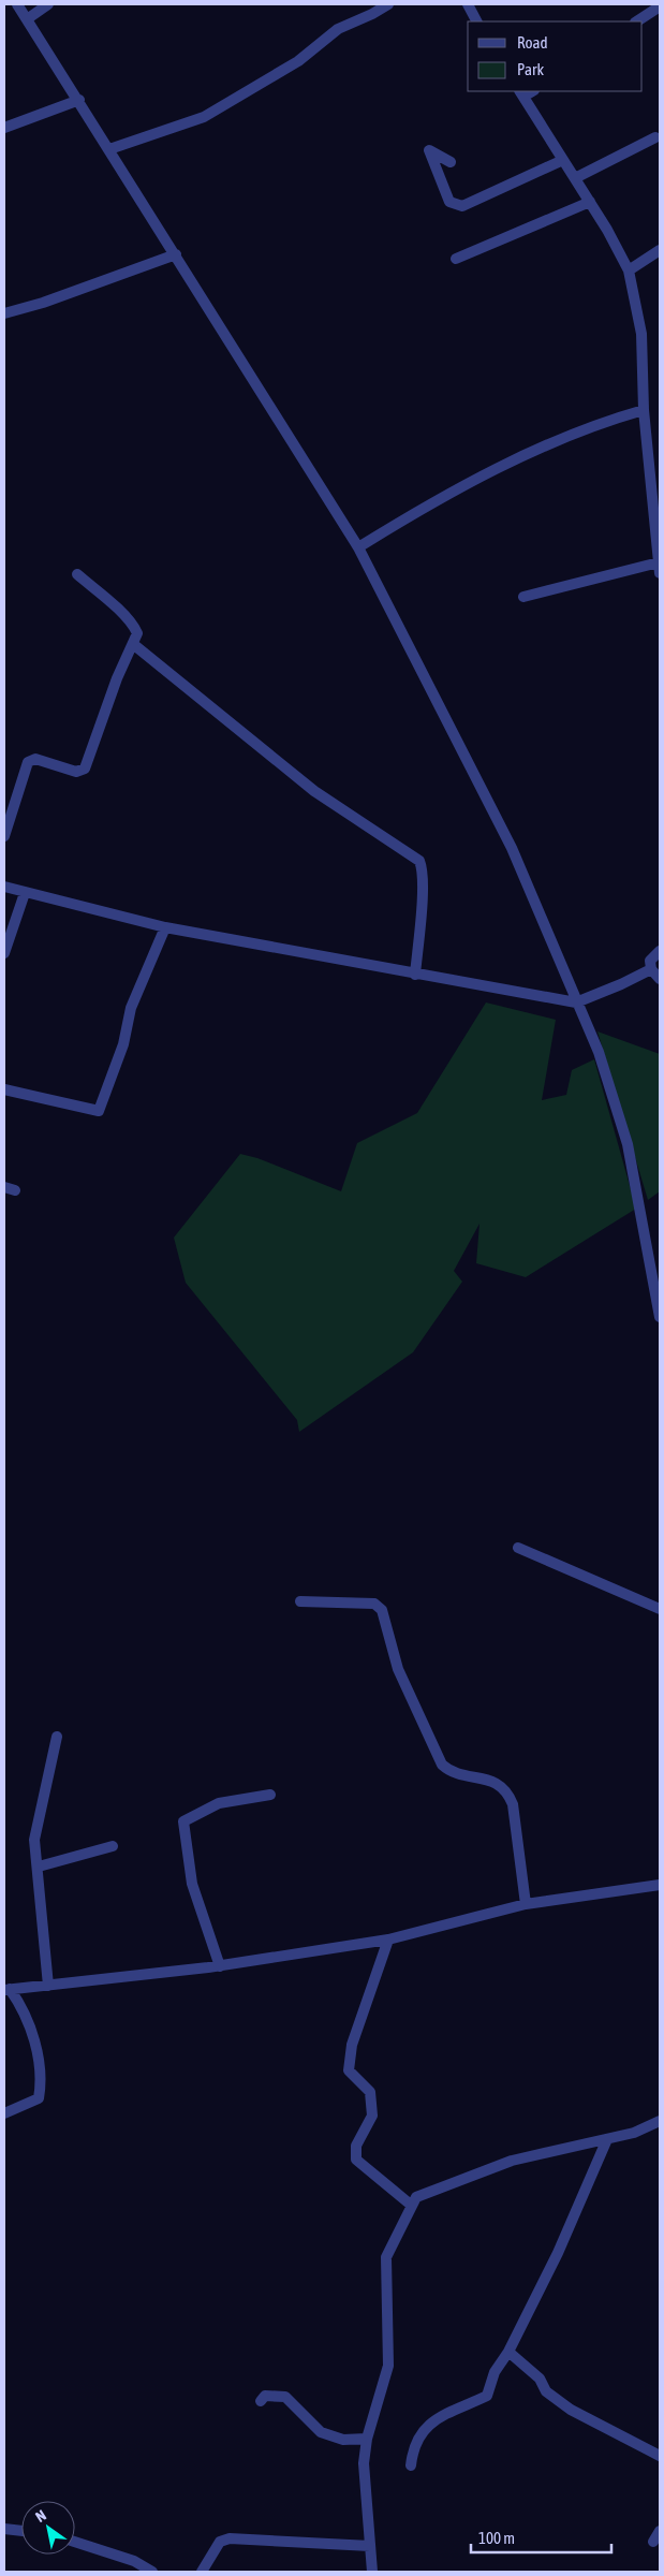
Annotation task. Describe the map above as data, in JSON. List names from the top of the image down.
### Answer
{
  "legend": ["Road", "Park"],
  "scale_bar": "100 m",
  "north": "top left"
}
